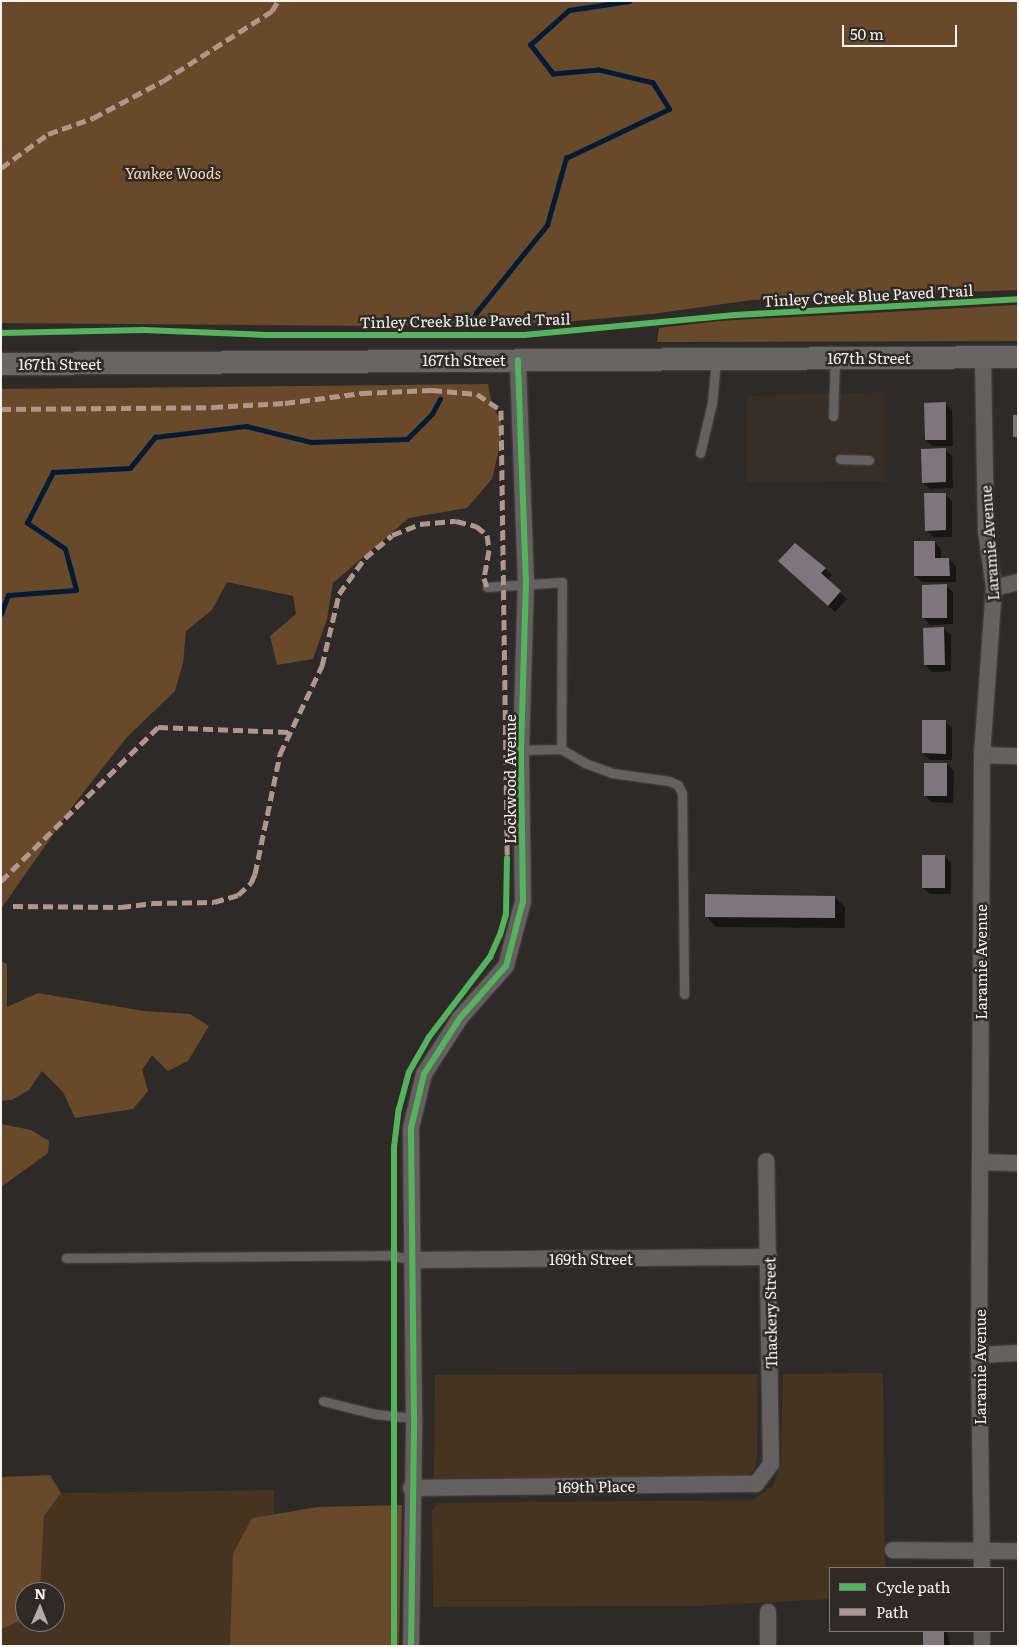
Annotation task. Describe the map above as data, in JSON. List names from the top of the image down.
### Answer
{
  "streets": {
    "main road": ["167th Street"],
    "street": [
      "Laramie Avenue",
      "Lockwood Avenue",
      "169th Street",
      "Thackery Street",
      "169th Place"
    ],
    "cycle path": ["Tinley Creek Blue Paved Trail"]
  },
  "crossings": [
    ["167th Street", "Laramie Avenue"],
    ["167th Street", "Lockwood Avenue"],
    ["Lockwood Avenue", "169th Street"],
    ["Lockwood Avenue", "169th Place"],
    ["169th Street", "Thackery Street"],
    ["Thackery Street", "169th Place"]
  ],
  "parks": ["Yankee Woods"],
  "legend": ["Cycle path", "Path"],
  "scale_bar": "50 m",
  "north": "top"
}
